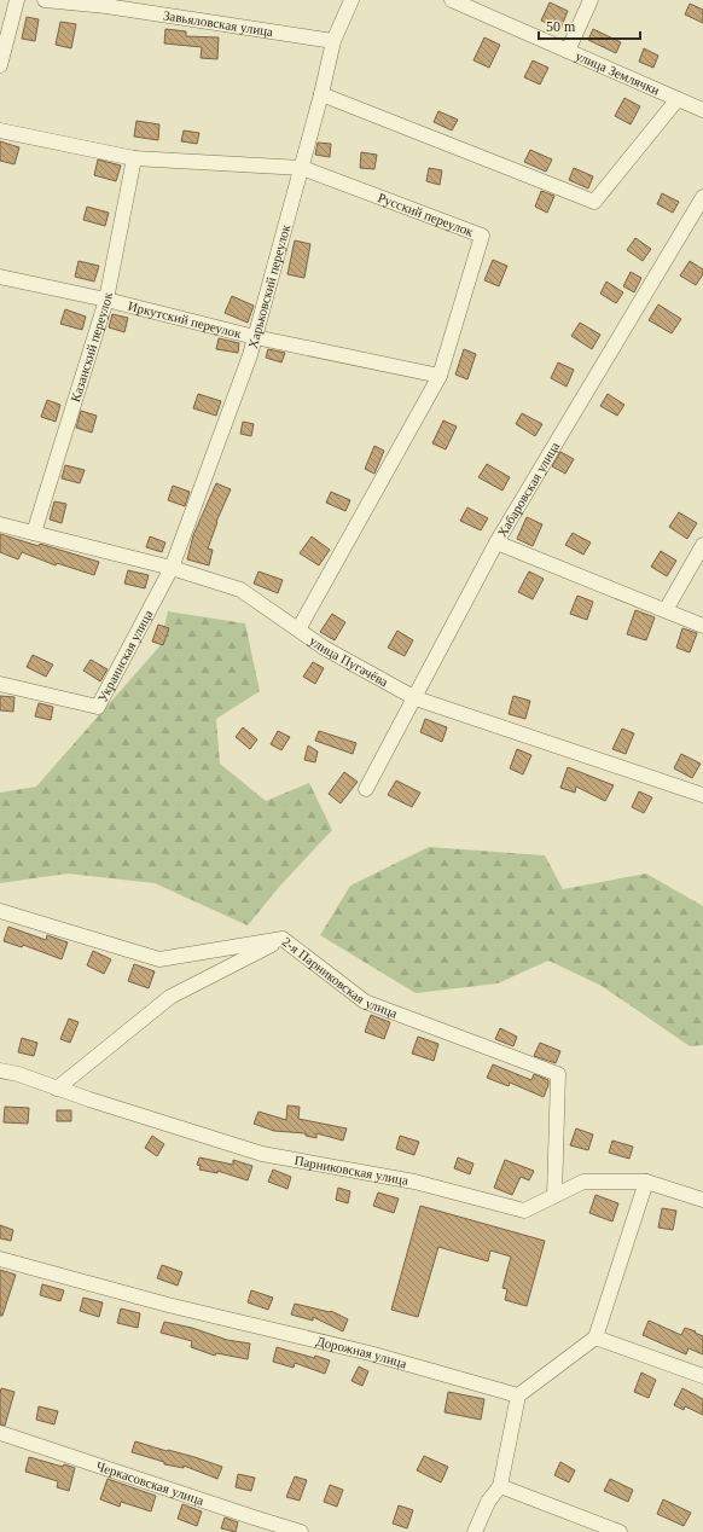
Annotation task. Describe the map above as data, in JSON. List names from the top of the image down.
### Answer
{
  "streets": {
    "street": [
      "Завьяловская улица",
      "улица Землячки",
      "Русский переулок",
      "Харьковский переулок",
      "Иркутский переулок",
      "Казанский переулок",
      "Хабаровская улица",
      "Украинская улица",
      "улица Пугачёва",
      "2-я Парниковская улица",
      "Парниковская улица",
      "Дорожная улица",
      "Черкасовская улица"
    ]
  },
  "crossings": [
    ["Завьяловская улица", "Харьковский переулок"],
    ["Русский переулок", "Харьковский переулок"],
    ["Русский переулок", "Иркутский переулок"],
    ["Русский переулок", "Казанский переулок"],
    ["Русский переулок", "улица Пугачёва"],
    ["Харьковский переулок", "Иркутский переулок"],
    ["Харьковский переулок", "Украинская улица"],
    ["Харьковский переулок", "улица Пугачёва"],
    ["Иркутский переулок", "Казанский переулок"],
    ["Казанский переулок", "улица Пугачёва"],
    ["Хабаровская улица", "улица Пугачёва"],
    ["Украинская улица", "улица Пугачёва"],
    ["2-я Парниковская улица", "Парниковская улица"]
  ],
  "scale_bar": "50 m"
}
